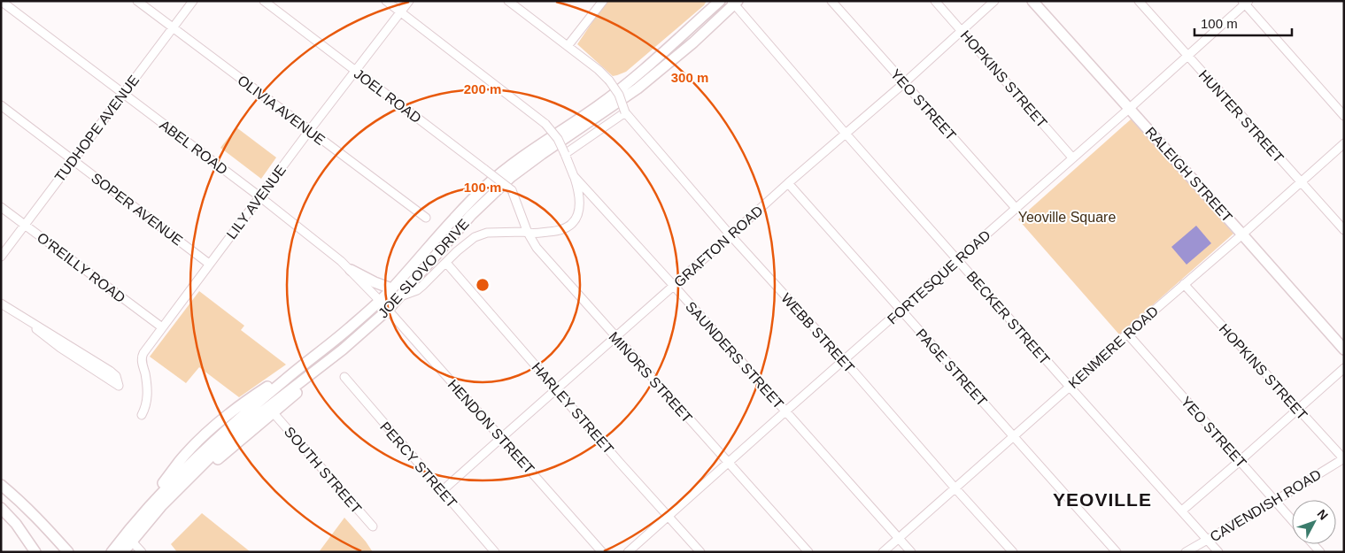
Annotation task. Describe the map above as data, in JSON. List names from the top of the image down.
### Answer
{
  "streets": {
    "main road": ["RALEIGH STREET", "JOE SLOVO DRIVE"],
    "street": [
      "HOPKINS STREET",
      "JOEL ROAD",
      "YEO STREET",
      "OLIVIA AVENUE",
      "HUNTER STREET",
      "TUDHOPE AVENUE",
      "ABEL ROAD",
      "LILY AVENUE",
      "SOPER AVENUE",
      "GRAFTON ROAD",
      "O'REILLY ROAD",
      "FORTESQUE ROAD",
      "BECKER STREET",
      "WEBB STREET",
      "KENMERE ROAD",
      "SAUNDERS STREET",
      "PAGE STREET",
      "MINORS STREET",
      "HARLEY STREET",
      "HENDON STREET",
      "PERCY STREET",
      "SOUTH STREET",
      "CAVENDISH ROAD"
    ]
  },
  "crossings": [
    ["HOPKINS STREET", "GRAFTON ROAD"],
    ["HOPKINS STREET", "FORTESQUE ROAD"],
    ["HOPKINS STREET", "KENMERE ROAD"],
    ["HOPKINS STREET", "CAVENDISH ROAD"],
    ["JOEL ROAD", "LILY AVENUE"],
    ["JOEL ROAD", "MINORS STREET"],
    ["YEO STREET", "GRAFTON ROAD"],
    ["YEO STREET", "FORTESQUE ROAD"],
    ["YEO STREET", "KENMERE ROAD"],
    ["YEO STREET", "CAVENDISH ROAD"],
    ["OLIVIA AVENUE", "TUDHOPE AVENUE"],
    ["OLIVIA AVENUE", "LILY AVENUE"],
    ["HUNTER STREET", "FORTESQUE ROAD"],
    ["HUNTER STREET", "KENMERE ROAD"],
    ["TUDHOPE AVENUE", "ABEL ROAD"],
    ["TUDHOPE AVENUE", "SOPER AVENUE"],
    ["TUDHOPE AVENUE", "O'REILLY ROAD"],
    ["ABEL ROAD", "LILY AVENUE"],
    ["ABEL ROAD", "JOE SLOVO DRIVE"],
    ["ABEL ROAD", "HENDON STREET"],
    ["RALEIGH STREET", "FORTESQUE ROAD"],
    ["RALEIGH STREET", "KENMERE ROAD"],
    ["LILY AVENUE", "SOPER AVENUE"],
    ["LILY AVENUE", "O'REILLY ROAD"],
    ["LILY AVENUE", "SAUNDERS STREET"],
    ["GRAFTON ROAD", "BECKER STREET"],
    ["GRAFTON ROAD", "WEBB STREET"],
    ["GRAFTON ROAD", "SAUNDERS STREET"],
    ["GRAFTON ROAD", "PAGE STREET"],
    ["GRAFTON ROAD", "MINORS STREET"],
    ["GRAFTON ROAD", "HARLEY STREET"],
    ["GRAFTON ROAD", "HENDON STREET"],
    ["GRAFTON ROAD", "PERCY STREET"],
    ["JOE SLOVO DRIVE", "BECKER STREET"],
    ["JOE SLOVO DRIVE", "HENDON STREET"],
    ["JOE SLOVO DRIVE", "SOUTH STREET"],
    ["FORTESQUE ROAD", "BECKER STREET"],
    ["FORTESQUE ROAD", "WEBB STREET"],
    ["FORTESQUE ROAD", "SAUNDERS STREET"],
    ["FORTESQUE ROAD", "PAGE STREET"],
    ["FORTESQUE ROAD", "MINORS STREET"],
    ["FORTESQUE ROAD", "HARLEY STREET"],
    ["BECKER STREET", "KENMERE ROAD"],
    ["BECKER STREET", "CAVENDISH ROAD"],
    ["WEBB STREET", "KENMERE ROAD"],
    ["KENMERE ROAD", "SAUNDERS STREET"],
    ["KENMERE ROAD", "PAGE STREET"]
  ],
  "districts": ["YEOVILLE"],
  "parks": ["Yeoville Square"],
  "scale_bar": "100 m",
  "north": "top right",
  "rings": ["300 m", "200 m", "100 m"]
}
